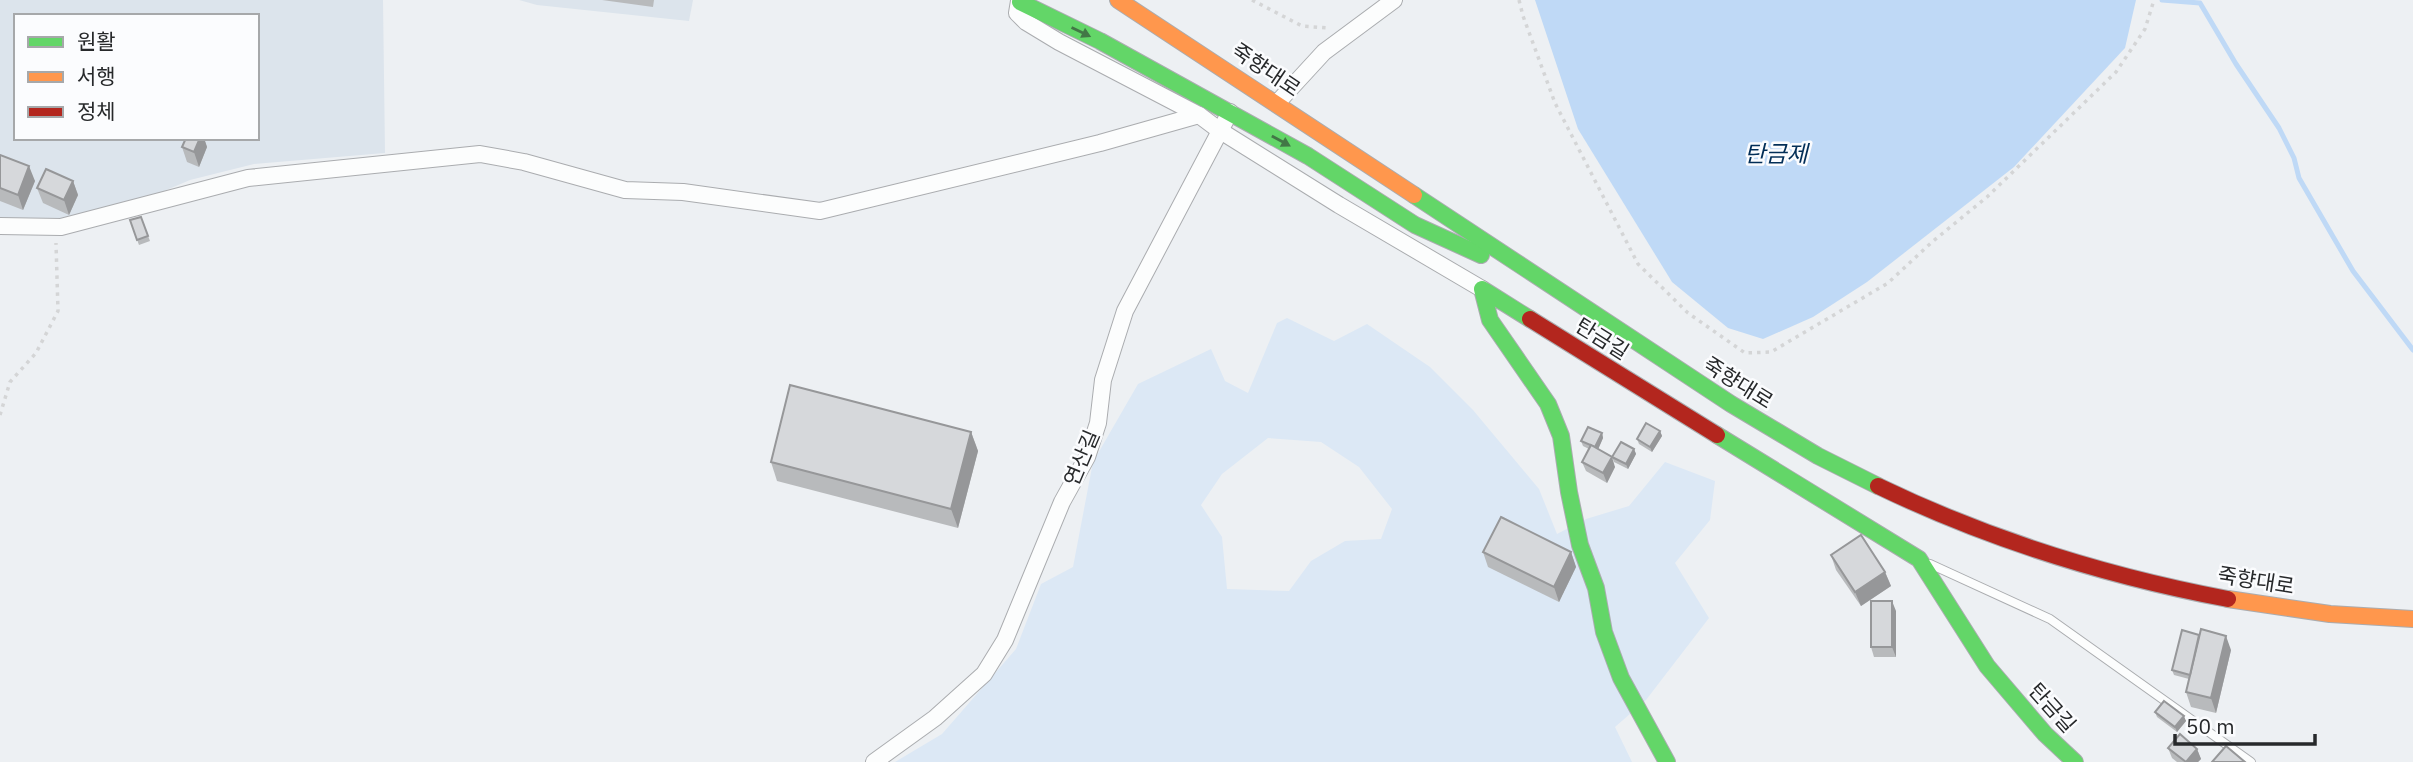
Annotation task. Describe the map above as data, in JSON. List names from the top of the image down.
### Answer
{
  "streets": {
    "main road": ["죽향대로", "탄금길"],
    "street": ["연산길"]
  },
  "water": ["탄금제"],
  "legend": ["원활", "서행", "정체"],
  "scale_bar": "50 m"
}
